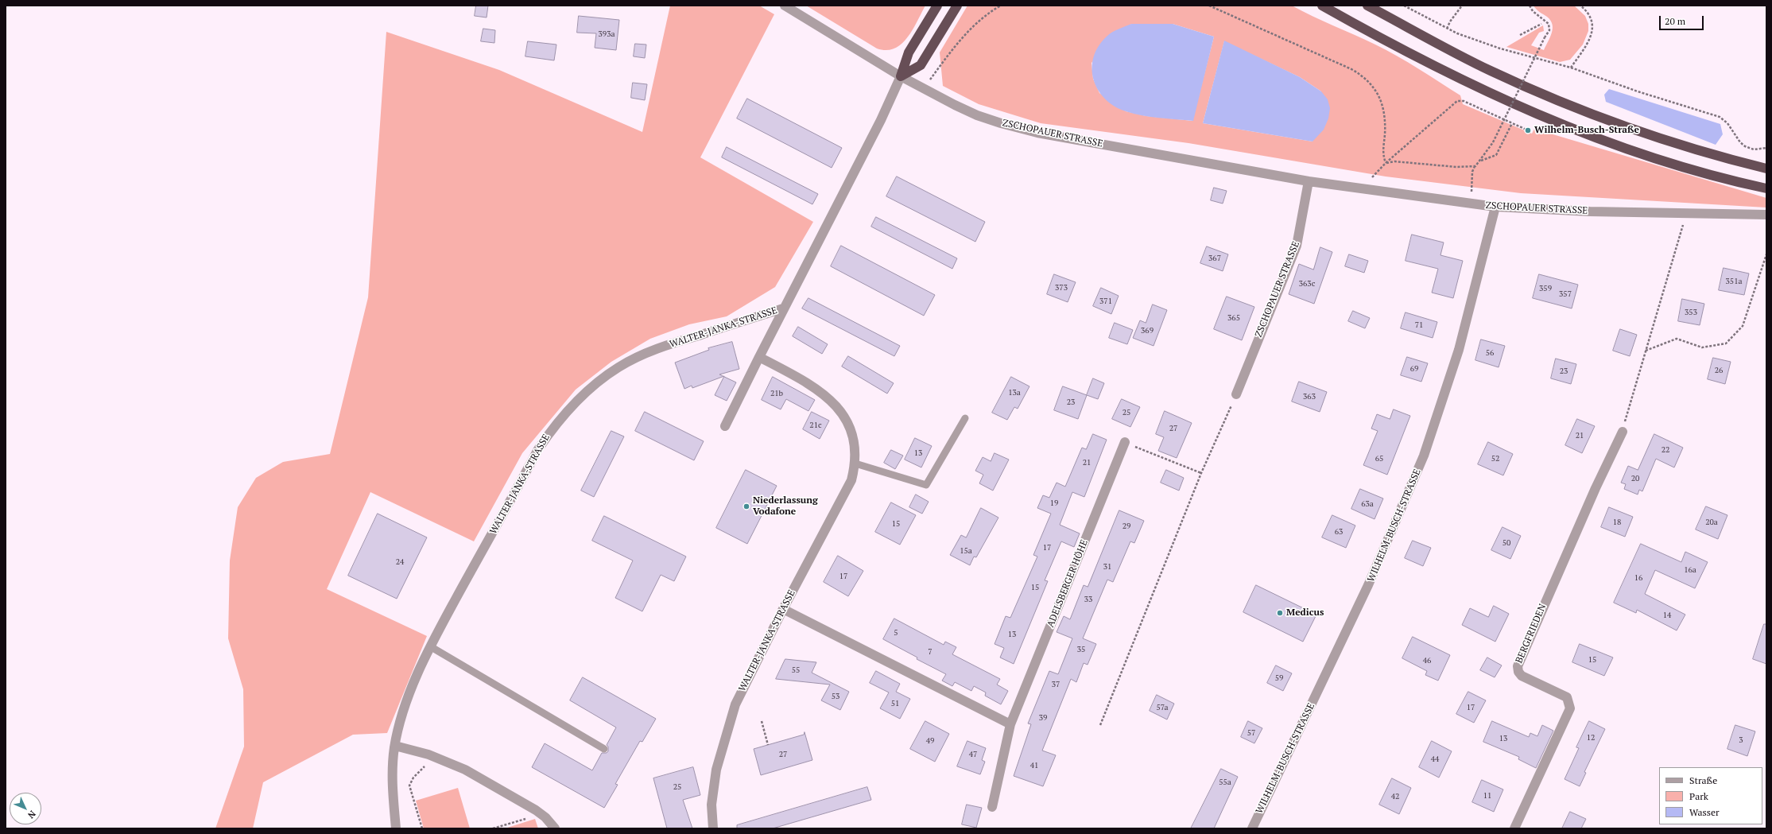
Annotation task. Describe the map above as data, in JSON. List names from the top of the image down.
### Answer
{
  "streets": {
    "street": [
      "ZSCHOPAUER STRASSE",
      "WALTER-JANKA-STRASSE",
      "WILHELM-BUSCH-STRASSE",
      "ADELSBERGER HÖHE",
      "BERGFRIEDEN"
    ]
  },
  "crossings": [
    ["ZSCHOPAUER STRASSE", "WALTER-JANKA-STRASSE"],
    ["ZSCHOPAUER STRASSE", "WILHELM-BUSCH-STRASSE"]
  ],
  "places": ["Wilhelm-Busch-Straße", "Niederlassung Vodafone", "Medicus"],
  "house_numbers": [
    "393a",
    "367",
    "351a",
    "363c",
    "373",
    "359",
    "357",
    "371",
    "353",
    "365",
    "71",
    "369",
    "56",
    "69",
    "26",
    "23",
    "13a",
    "21b",
    "363",
    "23",
    "25",
    "21c",
    "27",
    "21",
    "22",
    "13",
    "65",
    "52",
    "21",
    "20",
    "19",
    "63a",
    "18",
    "20a",
    "15",
    "29",
    "63",
    "50",
    "17",
    "15a",
    "24",
    "31",
    "16a",
    "17",
    "16",
    "15",
    "33",
    "14",
    "5",
    "13",
    "35",
    "7",
    "15",
    "46",
    "55",
    "59",
    "37",
    "53",
    "51",
    "57a",
    "17",
    "39",
    "57",
    "12",
    "13",
    "3",
    "49",
    "27",
    "47",
    "44",
    "41",
    "55a",
    "25",
    "11",
    "42"
  ],
  "legend": ["Straße", "Park", "Wasser"],
  "scale_bar": "20 m",
  "north": "bottom right"
}
